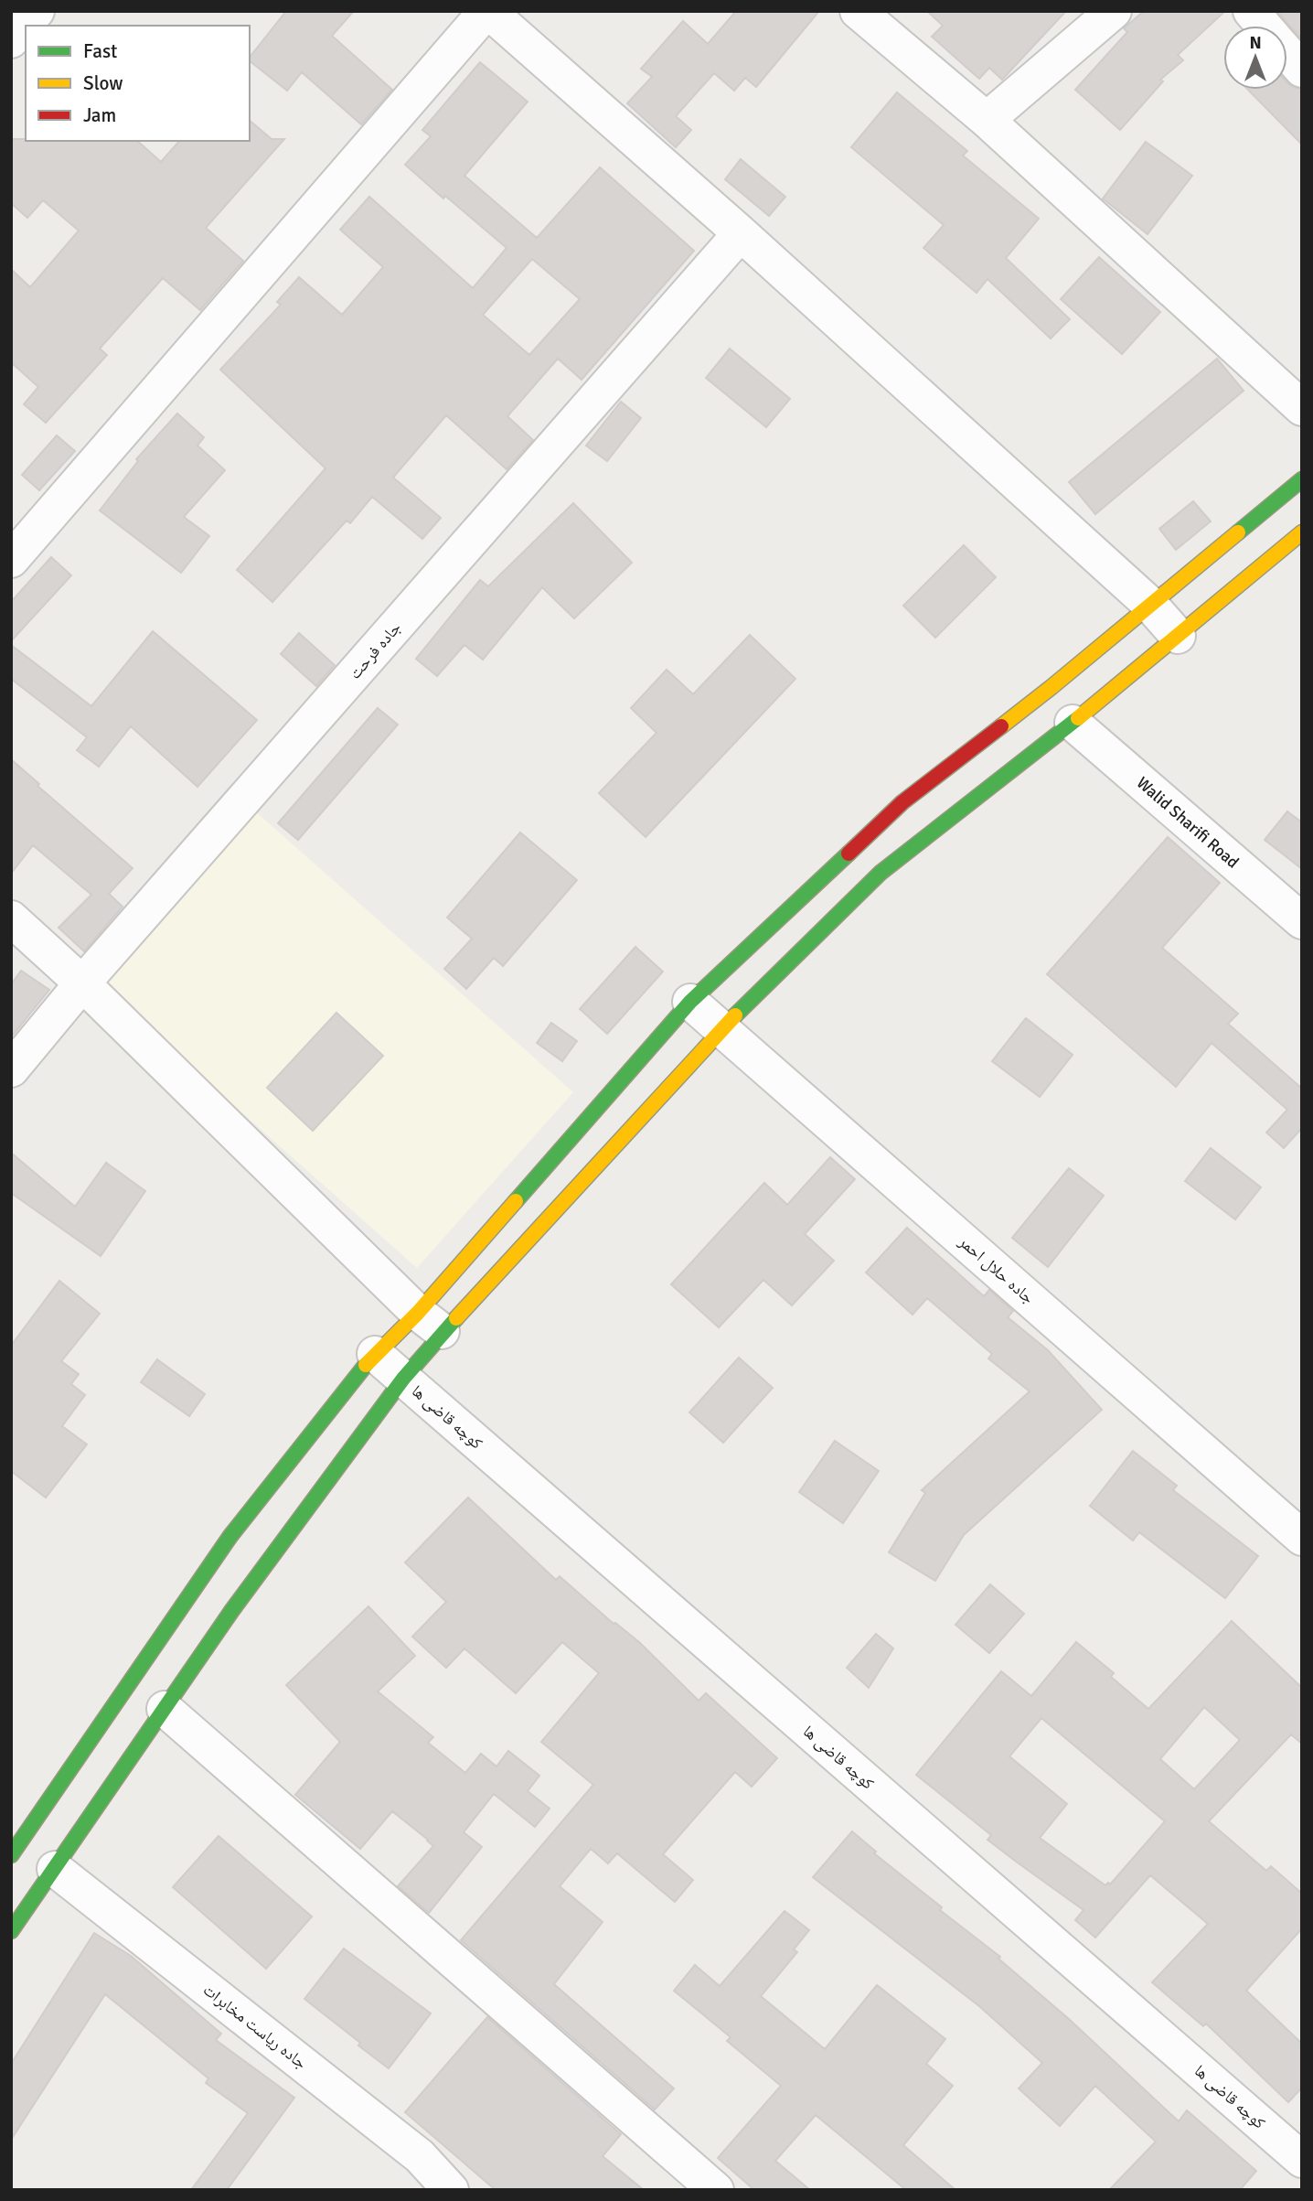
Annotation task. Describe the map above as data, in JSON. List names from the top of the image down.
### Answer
{
  "streets": {
    "street": [
      "جاده فرحت",
      "Walid Sharifi Road",
      "جاده حلال احمر",
      "کوچه قاضی ها",
      "جاده ریاست مخابرات"
    ]
  },
  "legend": ["Fast", "Slow", "Jam"],
  "north": "top"
}
